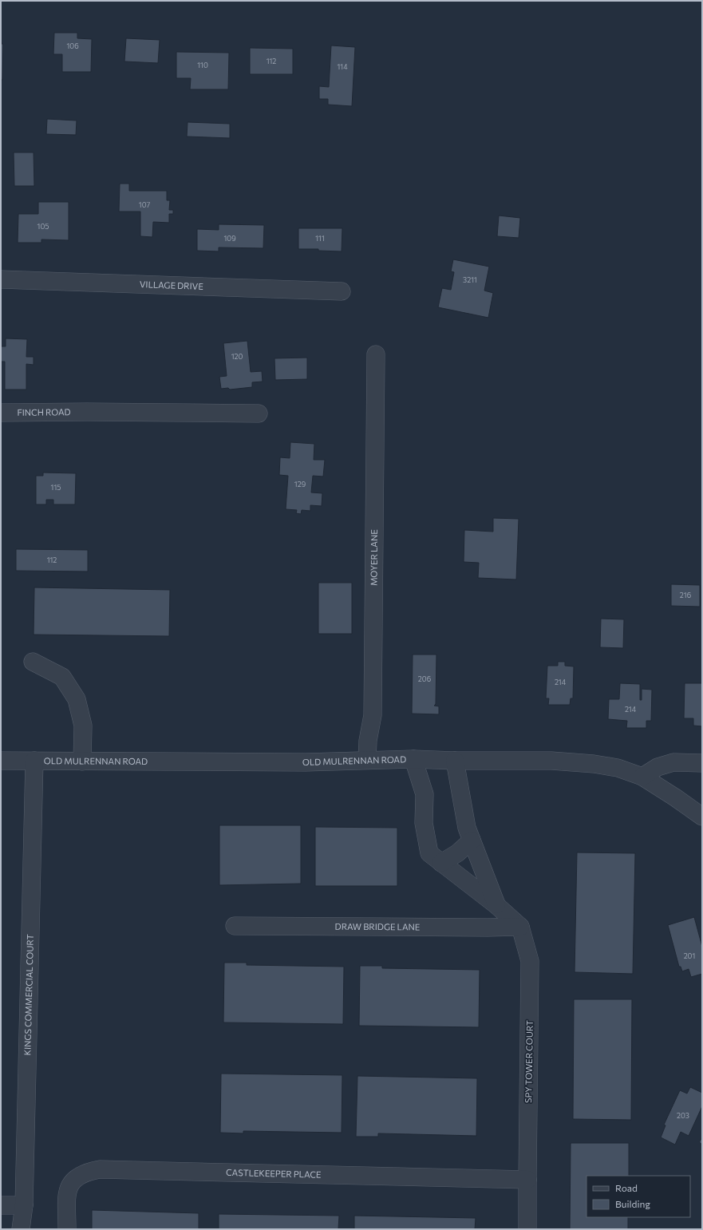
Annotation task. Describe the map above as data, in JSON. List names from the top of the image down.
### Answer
{
  "streets": {
    "street": [
      "VILLAGE DRIVE",
      "FINCH ROAD",
      "MOYER LANE",
      "OLD MULRENNAN ROAD",
      "DRAW BRIDGE LANE",
      "KINGS COMMERCIAL COURT",
      "SPY TOWER COURT",
      "CASTLEKEEPER PLACE"
    ]
  },
  "crossings": [
    ["MOYER LANE", "OLD MULRENNAN ROAD"],
    ["OLD MULRENNAN ROAD", "KINGS COMMERCIAL COURT"],
    ["DRAW BRIDGE LANE", "SPY TOWER COURT"],
    ["SPY TOWER COURT", "CASTLEKEEPER PLACE"]
  ],
  "house_numbers": [
    "106",
    "112",
    "110",
    "114",
    "107",
    "105",
    "109",
    "111",
    "3211",
    "120",
    "129",
    "115",
    "112",
    "216",
    "206",
    "214",
    "214",
    "201",
    "203"
  ],
  "legend": ["Road", "Building"]
}
